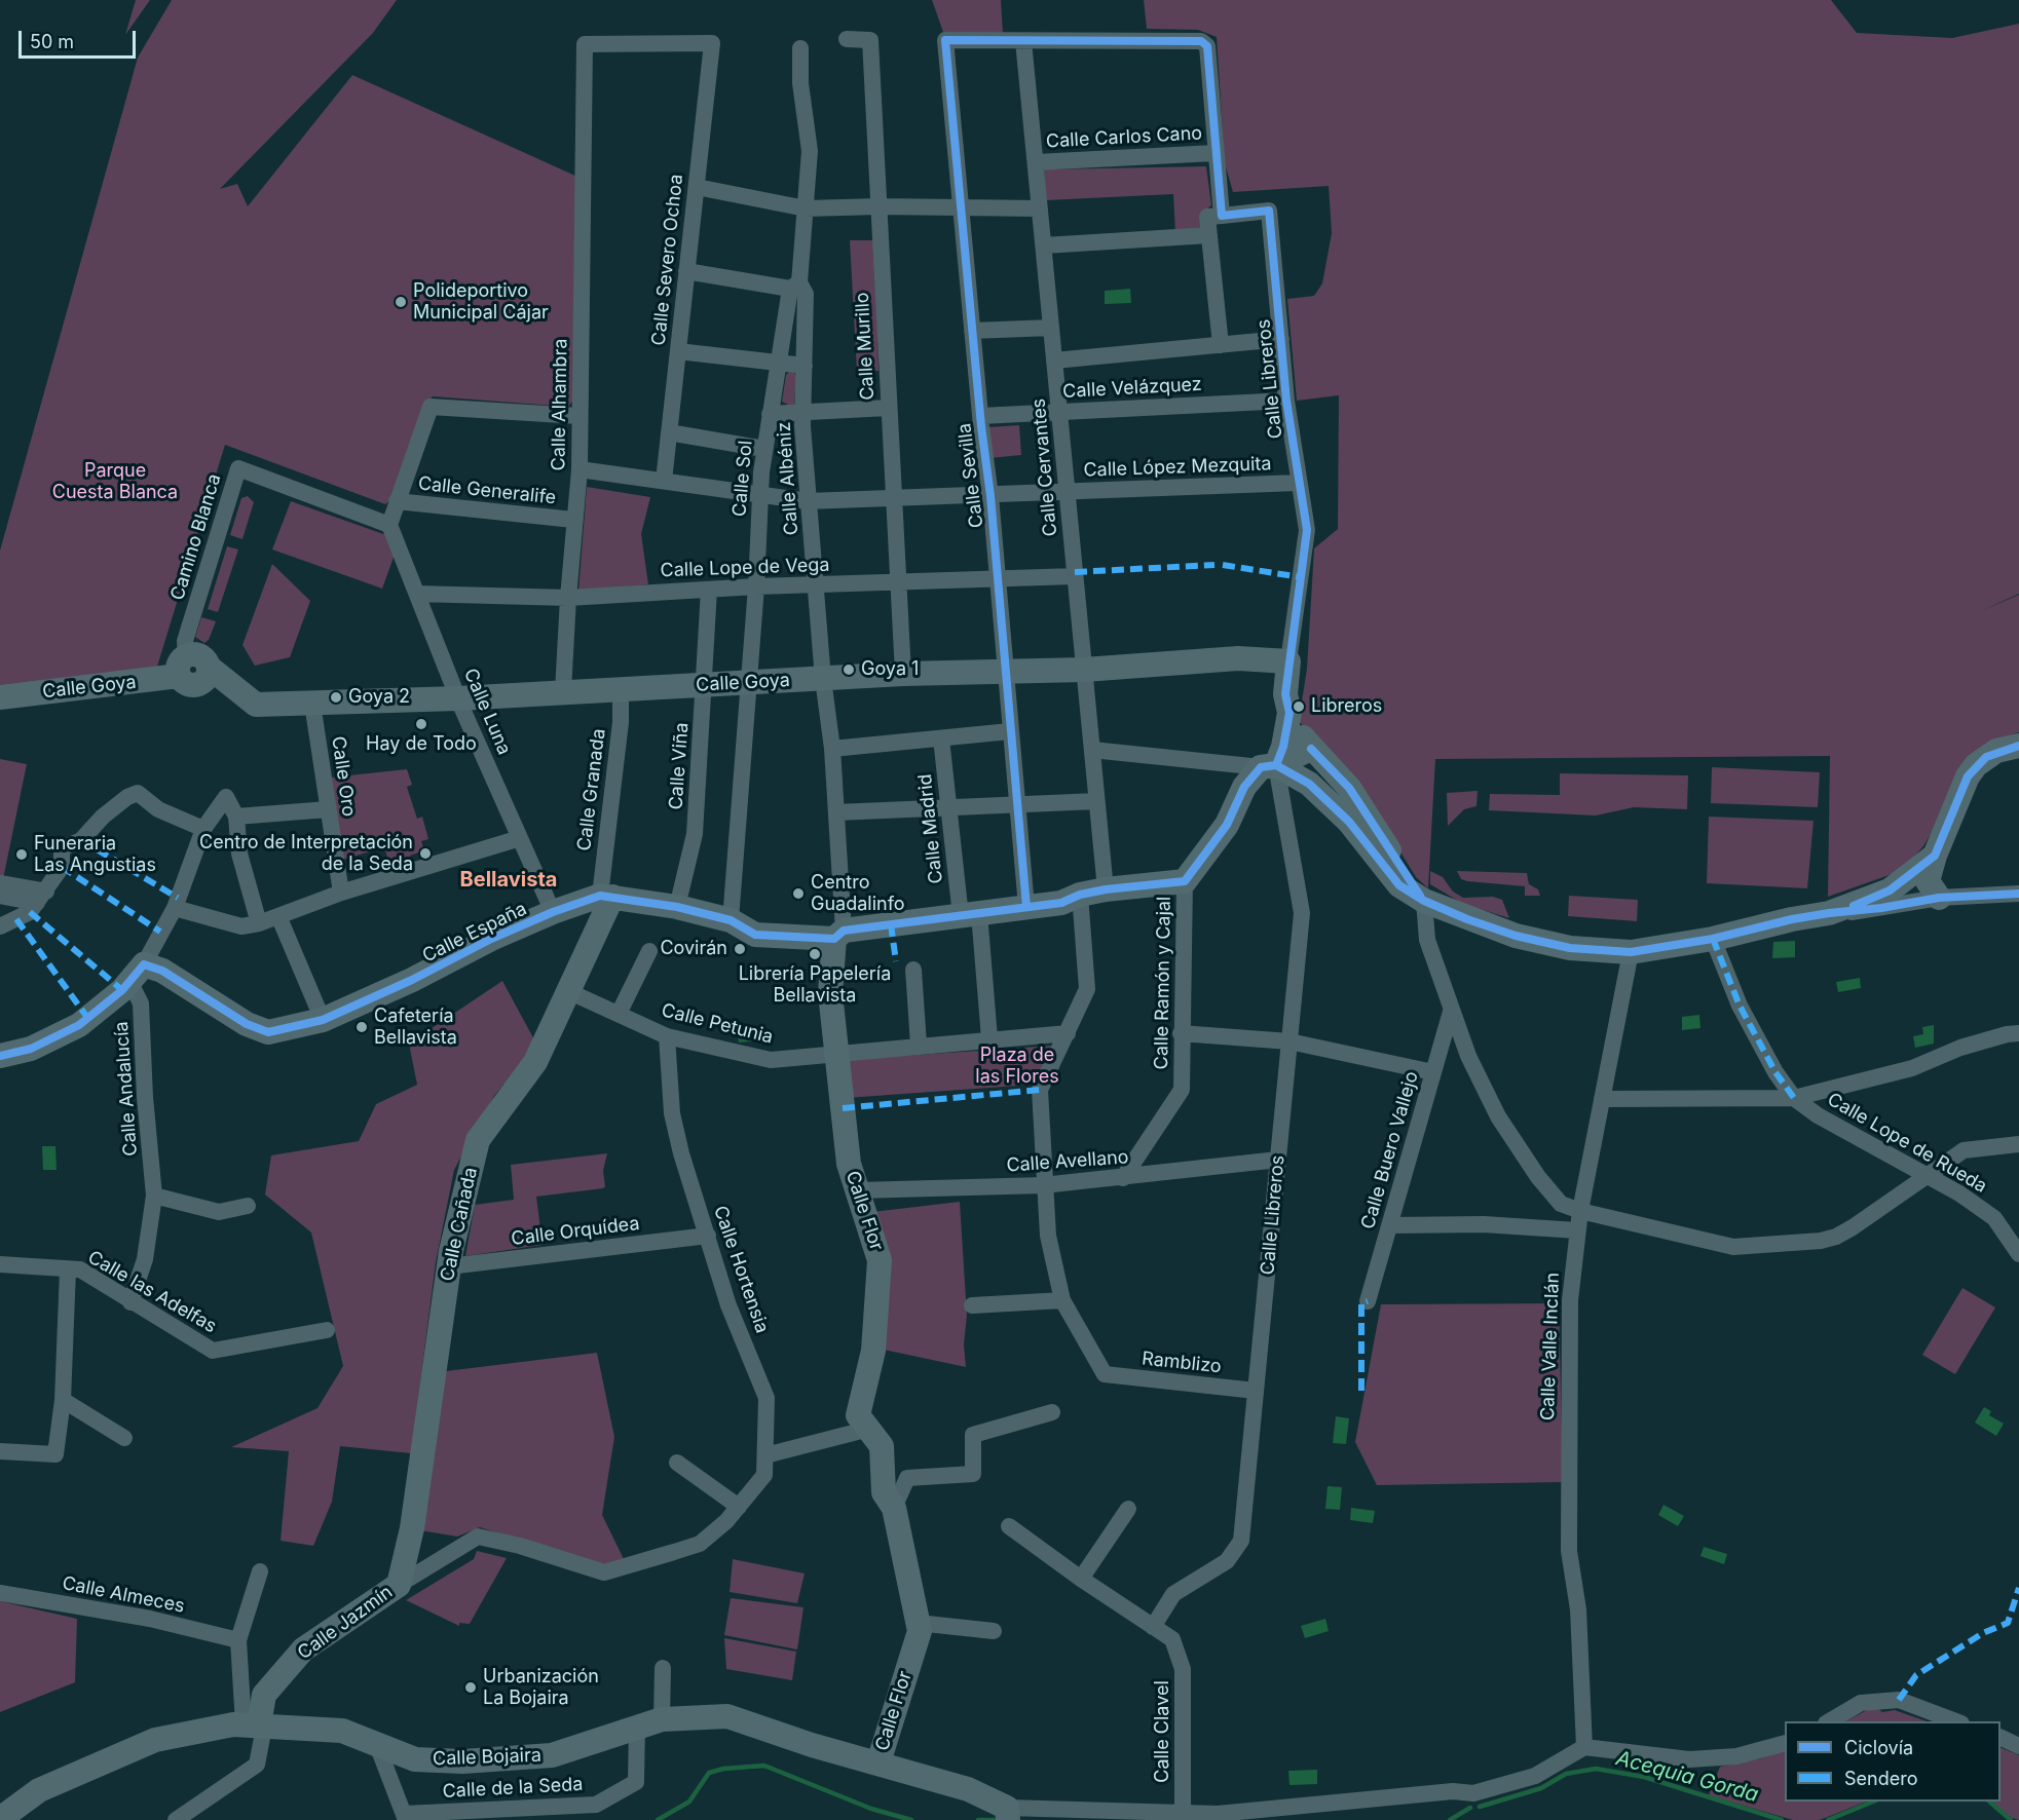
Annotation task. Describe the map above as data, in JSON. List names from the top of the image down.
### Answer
{
  "streets": {
    "street": [
      "Calle Carlos Cano",
      "Calle Severo Ochoa",
      "Calle Murillo",
      "Calle Libreros",
      "Calle Velázquez",
      "Calle Alhambra",
      "Calle Cervantes",
      "Calle López Mezquita",
      "Calle Sevilla",
      "Calle Sol",
      "Calle Albéniz",
      "Calle Generalife",
      "Camino Blanca",
      "Calle Lope de Vega",
      "Calle Goya",
      "Calle Luna",
      "Calle Viña",
      "Calle Oro",
      "Calle Granada",
      "Calle Madrid",
      "Calle España",
      "Calle Ramón y Cajal",
      "Calle Petunia",
      "Calle Andalucía",
      "Calle Lope de Rueda",
      "Calle Buero Vallejo",
      "Calle Avellano",
      "Calle Flor",
      "Calle Cañada",
      "Calle Orquídea",
      "Calle Hortensia",
      "Calle las Adelfas",
      "Calle Valle Inclán",
      "Ramblizo",
      "Calle Almeces",
      "Calle Jazmín",
      "Calle Clavel",
      "Calle Bojaira",
      "Calle de la Seda"
    ]
  },
  "crossings": [
    ["Calle Carlos Cano", "Calle Cervantes"],
    ["Calle Severo Ochoa", "Calle Alhambra"],
    ["Calle Severo Ochoa", "Calle López Mezquita"],
    ["Calle Murillo", "Calle López Mezquita"],
    ["Calle Murillo", "Calle Lope de Vega"],
    ["Calle Murillo", "Calle Goya"],
    ["Calle Libreros", "Calle Velázquez"],
    ["Calle Libreros", "Calle López Mezquita"],
    ["Calle Libreros", "Calle Goya"],
    ["Calle Libreros", "Calle Avellano"],
    ["Calle Libreros", "Ramblizo"],
    ["Calle Libreros", "Calle Clavel"],
    ["Calle Velázquez", "Calle Cervantes"],
    ["Calle Velázquez", "Calle Sevilla"],
    ["Calle Alhambra", "Calle López Mezquita"],
    ["Calle Alhambra", "Calle Generalife"],
    ["Calle Alhambra", "Calle Lope de Vega"],
    ["Calle Alhambra", "Calle Goya"],
    ["Calle Cervantes", "Calle López Mezquita"],
    ["Calle Cervantes", "Calle Sevilla"],
    ["Calle Cervantes", "Calle Lope de Vega"],
    ["Calle Cervantes", "Calle Goya"],
    ["Calle Cervantes", "Calle España"],
    ["Calle López Mezquita", "Calle Sevilla"],
    ["Calle López Mezquita", "Calle Sol"],
    ["Calle López Mezquita", "Calle Albéniz"],
    ["Calle Sevilla", "Calle Lope de Vega"],
    ["Calle Sevilla", "Calle Goya"],
    ["Calle Sevilla", "Calle España"],
    ["Calle Sol", "Calle Albéniz"],
    ["Calle Sol", "Calle Lope de Vega"],
    ["Calle Sol", "Calle Goya"],
    ["Calle Sol", "Calle España"],
    ["Calle Albéniz", "Calle Lope de Vega"],
    ["Calle Albéniz", "Calle Goya"],
    ["Calle Albéniz", "Calle España"],
    ["Calle Albéniz", "Calle Flor"],
    ["Camino Blanca", "Calle Goya"],
    ["Camino Blanca", "Calle Luna"],
    ["Calle Lope de Vega", "Calle Luna"],
    ["Calle Lope de Vega", "Calle Viña"],
    ["Calle Goya", "Calle Luna"],
    ["Calle Goya", "Calle Viña"],
    ["Calle Goya", "Calle Oro"],
    ["Calle Goya", "Calle Granada"],
    ["Calle Luna", "Calle España"],
    ["Calle Viña", "Calle España"],
    ["Calle Granada", "Calle España"],
    ["Calle Granada", "Calle Cañada"],
    ["Calle Madrid", "Calle España"],
    ["Calle Madrid", "Calle Petunia"],
    ["Calle España", "Calle Ramón y Cajal"],
    ["Calle España", "Calle Andalucía"],
    ["Calle España", "Calle Flor"],
    ["Calle España", "Calle Cañada"],
    ["Calle Ramón y Cajal", "Calle Avellano"],
    ["Calle Petunia", "Calle Flor"],
    ["Calle Petunia", "Calle Cañada"],
    ["Calle Petunia", "Calle Hortensia"],
    ["Calle Andalucía", "Calle las Adelfas"],
    ["Calle Avellano", "Calle Flor"],
    ["Calle Flor", "Calle Bojaira"],
    ["Calle Cañada", "Calle Orquídea"],
    ["Calle Cañada", "Calle Hortensia"],
    ["Calle Cañada", "Calle Jazmín"],
    ["Calle Orquídea", "Calle Hortensia"],
    ["Calle Hortensia", "Calle Jazmín"],
    ["Calle Jazmín", "Calle Bojaira"],
    ["Calle Bojaira", "Calle de la Seda"]
  ],
  "districts": ["Bellavista"],
  "water": ["Acequia Gorda"],
  "parks": ["Parque Cuesta Blanca", "Plaza de las Flores"],
  "places": [
    "Polideportivo Municipal Cájar",
    "Goya 1",
    "Goya 2",
    "Libreros",
    "Hay de Todo",
    "Centro de Interpretación de la Seda",
    "Funeraria Las Angustias",
    "Centro Guadalinfo",
    "Covirán",
    "Librería Papelería Bellavista",
    "Cafetería Bellavista",
    "Urbanización La Bojaira"
  ],
  "legend": ["Ciclovía", "Sendero"],
  "scale_bar": "50 m"
}
